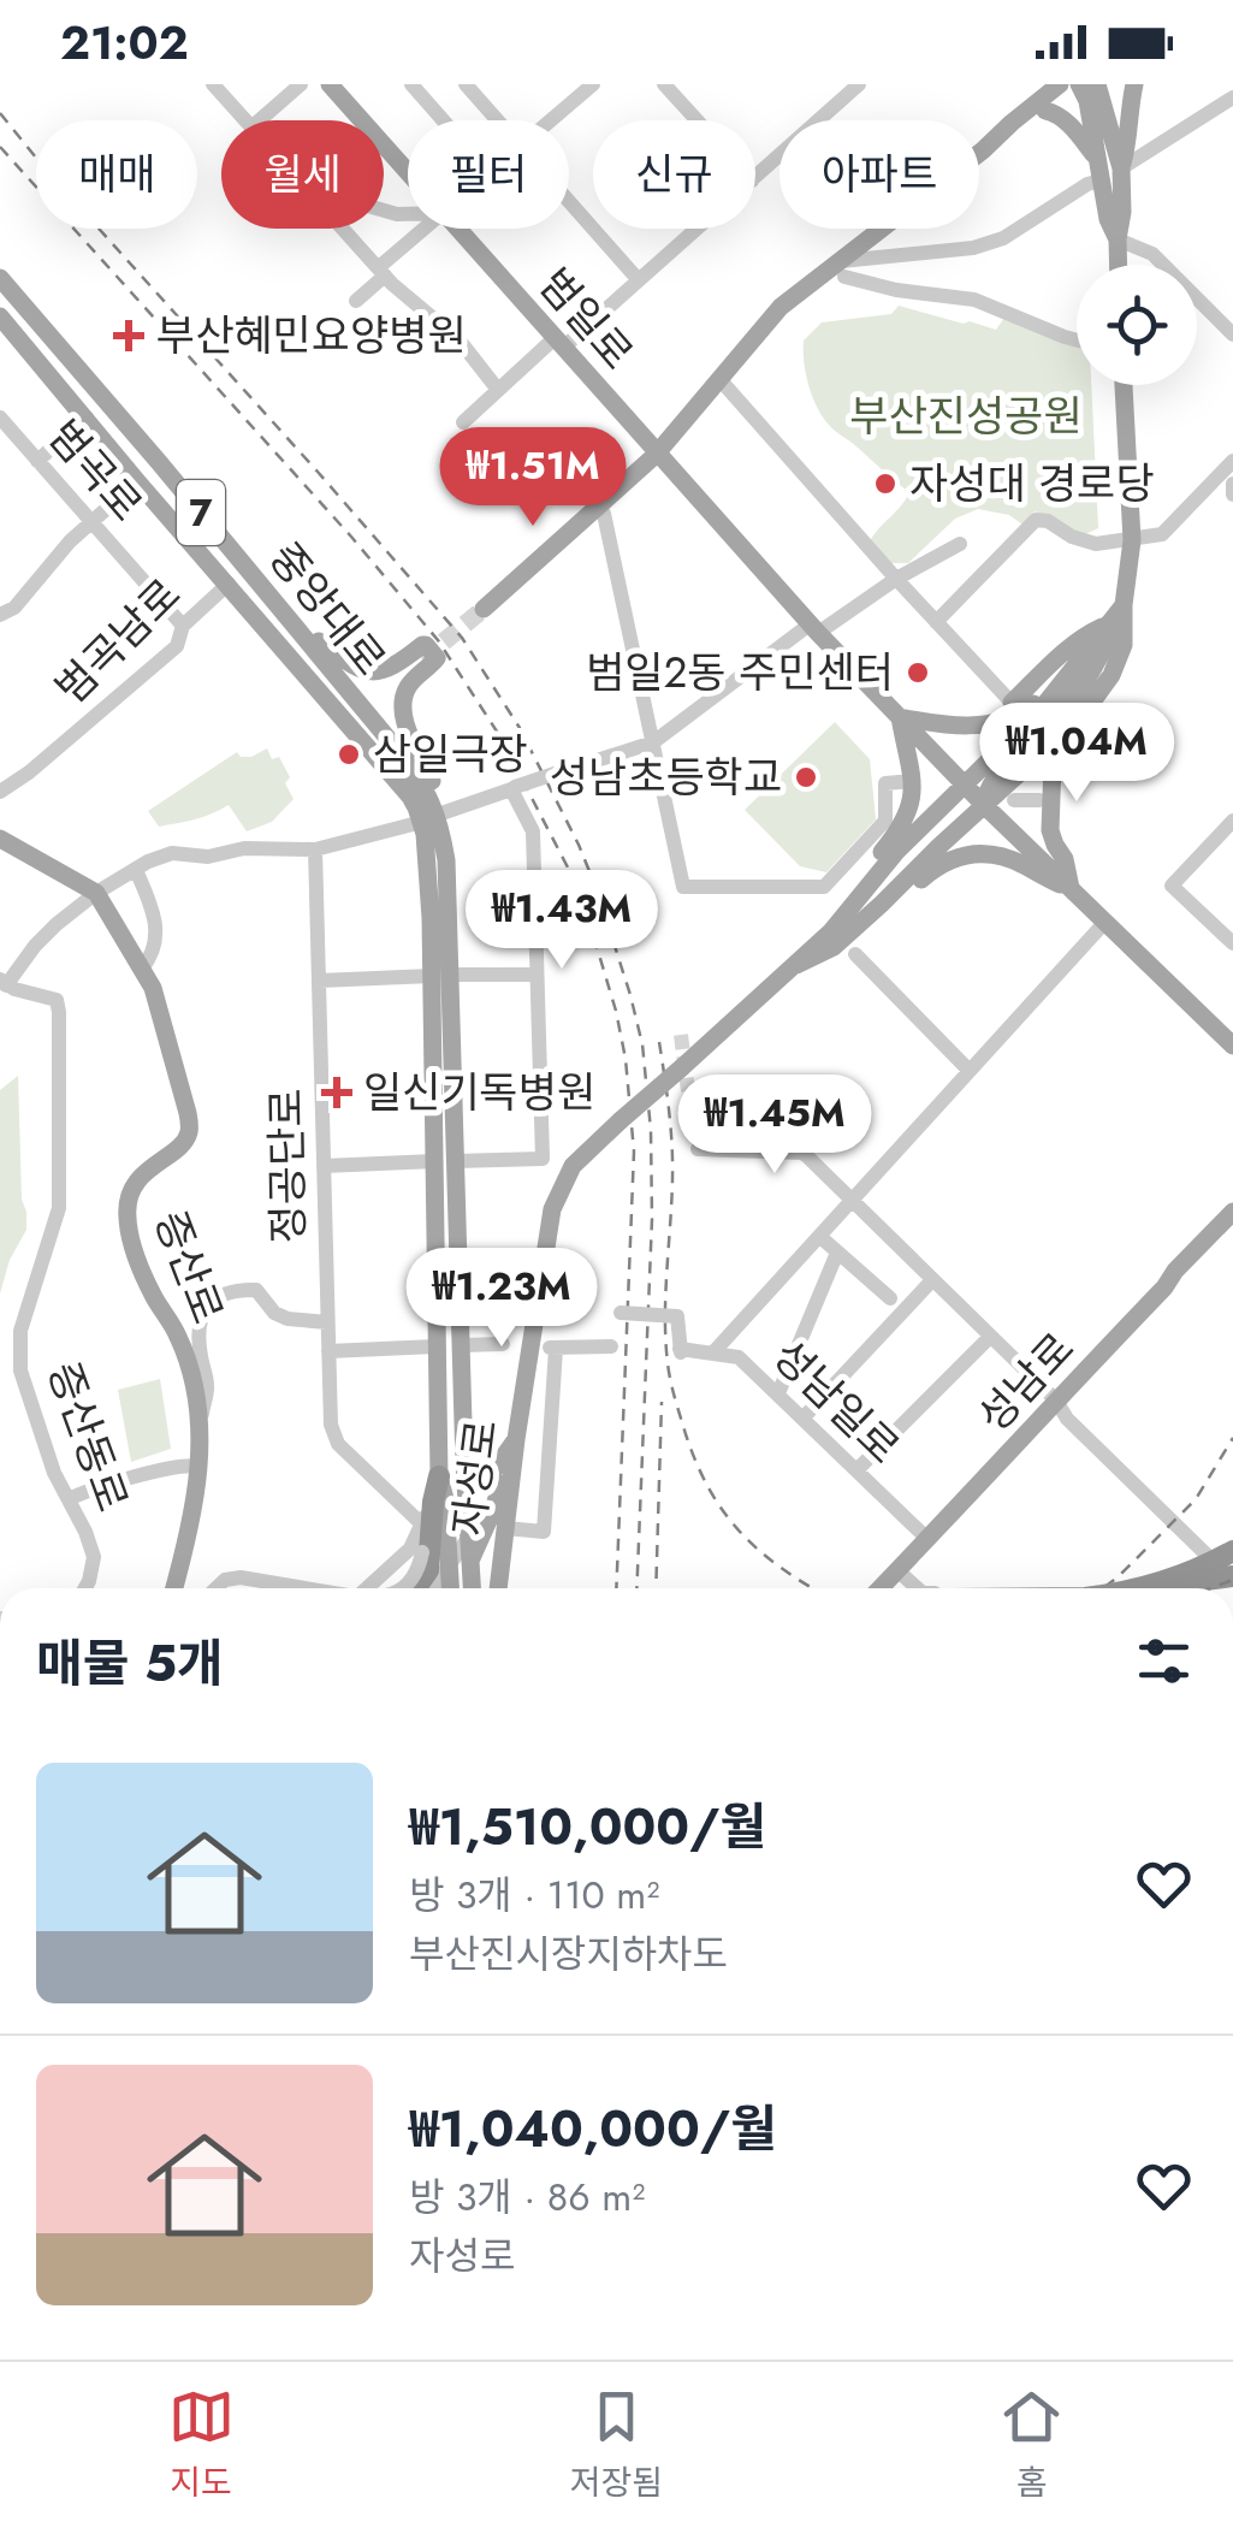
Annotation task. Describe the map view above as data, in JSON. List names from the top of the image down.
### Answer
{
  "streets": {
    "main road": [
      "범일로",
      "7",
      "중앙대로",
      "증산로",
      "성남로",
      "자성로"
    ],
    "street": [
      "범곡로",
      "범곡남로",
      "정공단로",
      "성남일로",
      "증산동로"
    ]
  },
  "crossings": [
    ["범일로", "자성로"],
    ["범곡로", "범곡남로"],
    ["중앙대로", "범곡남로"],
    ["성남로", "성남일로"]
  ],
  "parks": ["부산진성공원"],
  "places": {
    "health": ["부산혜민요양병원", "일신기독병원"],
    "other": [
      "자성대 경로당",
      "범일2동 주민센터",
      "삼일극장",
      "성남초등학교"
    ]
  },
  "page": {
    "status": "21:02",
    "chip": [
      "매매",
      "월세",
      "필터",
      "신규",
      "아파트"
    ],
    "price": [
      "₩1.51M",
      "₩1.04M",
      "₩1.43M",
      "₩1.45M",
      "₩1.23M"
    ],
    "heading": "매물 5개",
    "list": [
      {
        "name": "₩1,510,000/월",
        "note": "방 3개 · 110 m² · 부산진시장지하차도"
      },
      {
        "name": "₩1,040,000/월",
        "note": "방 3개 · 86 m² · 자성로"
      }
    ],
    "tabs": ["지도", "저장됨", "홈"]
  }
}
